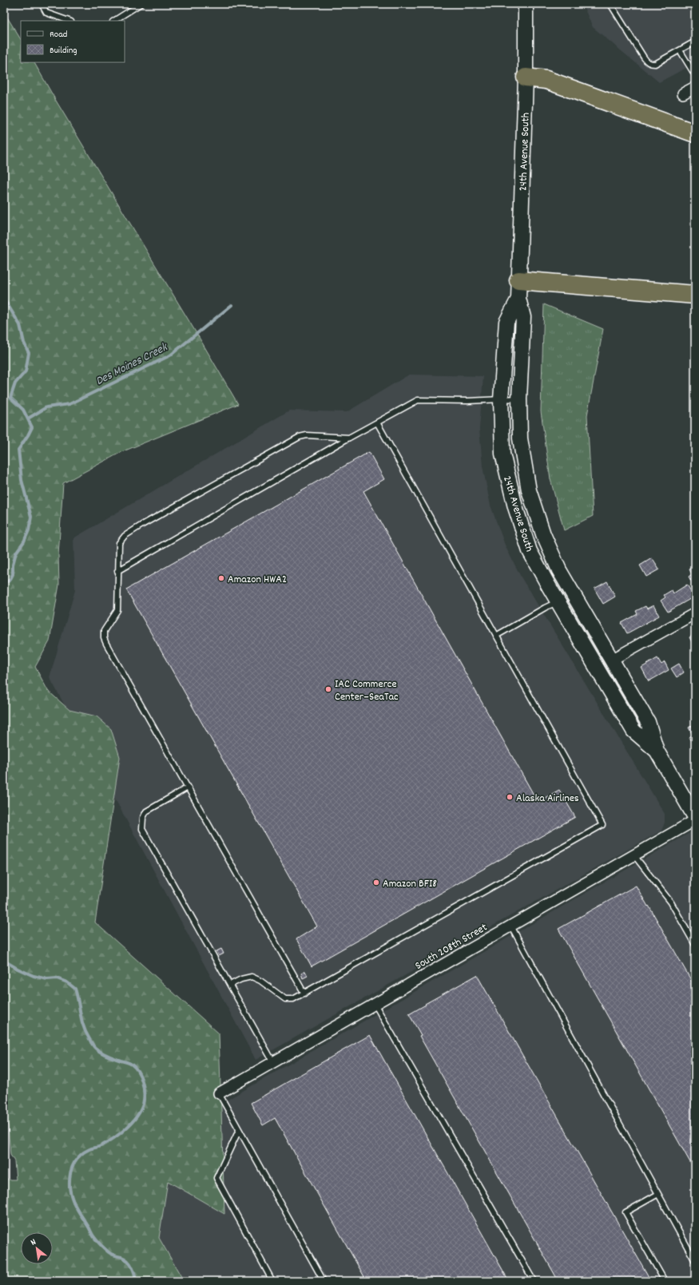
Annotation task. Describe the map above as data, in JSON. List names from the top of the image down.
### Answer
{
  "streets": {
    "street": ["24th Avenue South", "South 208th Street"]
  },
  "water": ["Des Moines Creek"],
  "places": [
    "Amazon HWA2",
    "IAC Commerce Center–SeaTac",
    "Alaska Airlines",
    "Amazon BFI8"
  ],
  "legend": ["Road", "Building"],
  "north": "top left"
}
